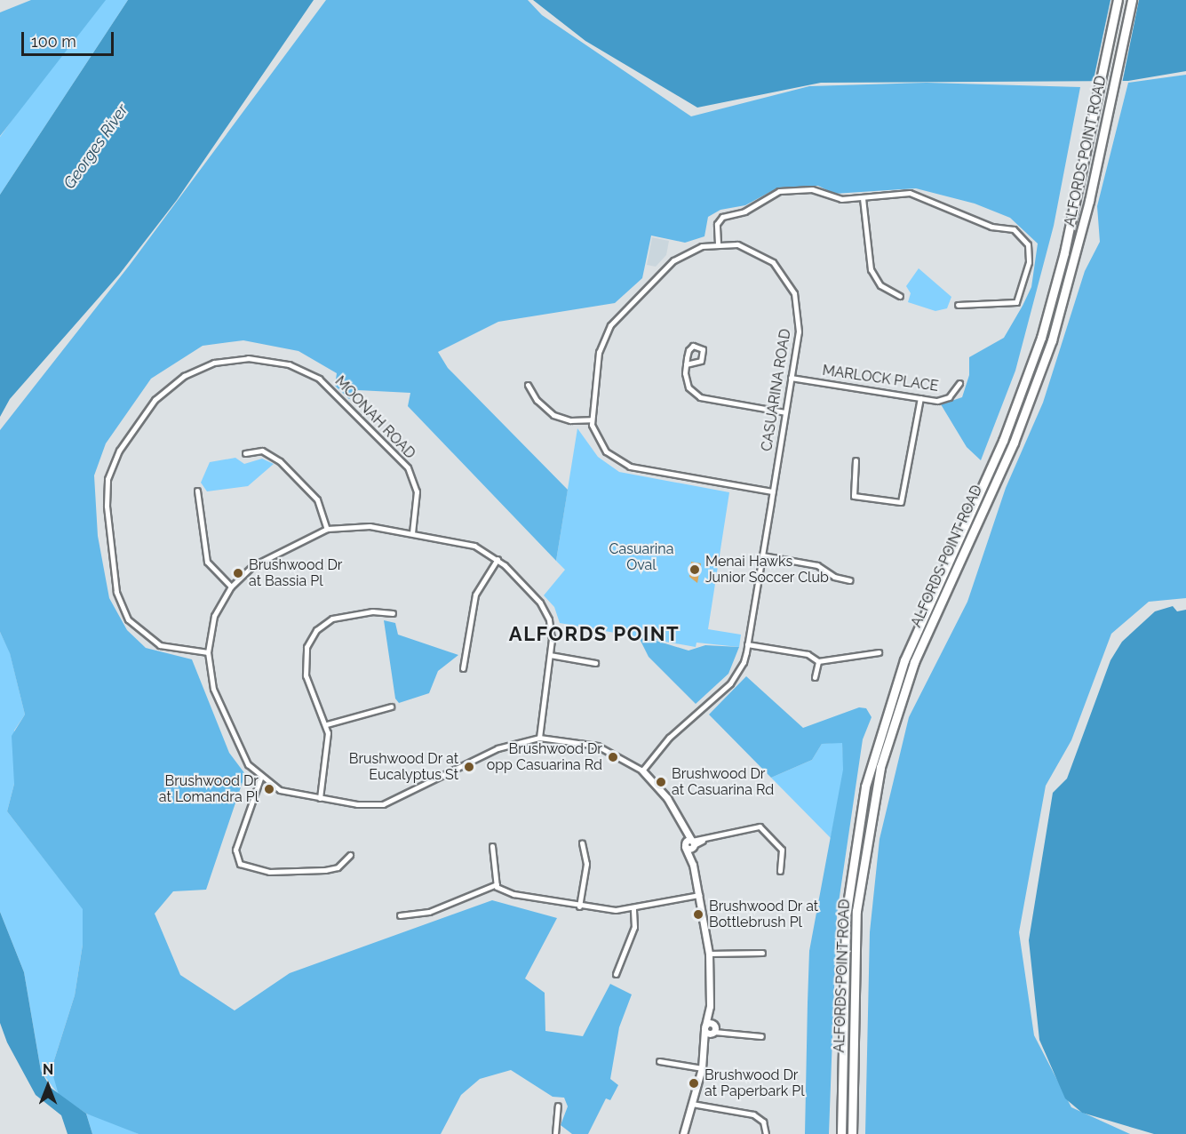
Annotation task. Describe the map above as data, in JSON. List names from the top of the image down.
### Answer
{
  "streets": {
    "highway": ["ALFORDS POINT ROAD"],
    "street": ["MARLOCK PLACE", "CASUARINA ROAD", "MOONAH ROAD"]
  },
  "crossings": [
    ["MARLOCK PLACE", "CASUARINA ROAD"]
  ],
  "districts": ["ALFORDS POINT"],
  "water": ["Georges River"],
  "parks": ["Casuarina Oval"],
  "places": [
    "Menai Hawks Junior Soccer Club",
    "Brushwood Dr at Bassia Pl",
    "Brushwood Dr opp Casuarina Rd",
    "Brushwood Dr at Eucalyptus St",
    "Brushwood Dr at Casuarina Rd",
    "Brushwood Dr at Lomandra Pl",
    "Brushwood Dr at Bottlebrush Pl",
    "Brushwood Dr at Paperbark Pl"
  ],
  "scale_bar": "100 m",
  "north": "top"
}
